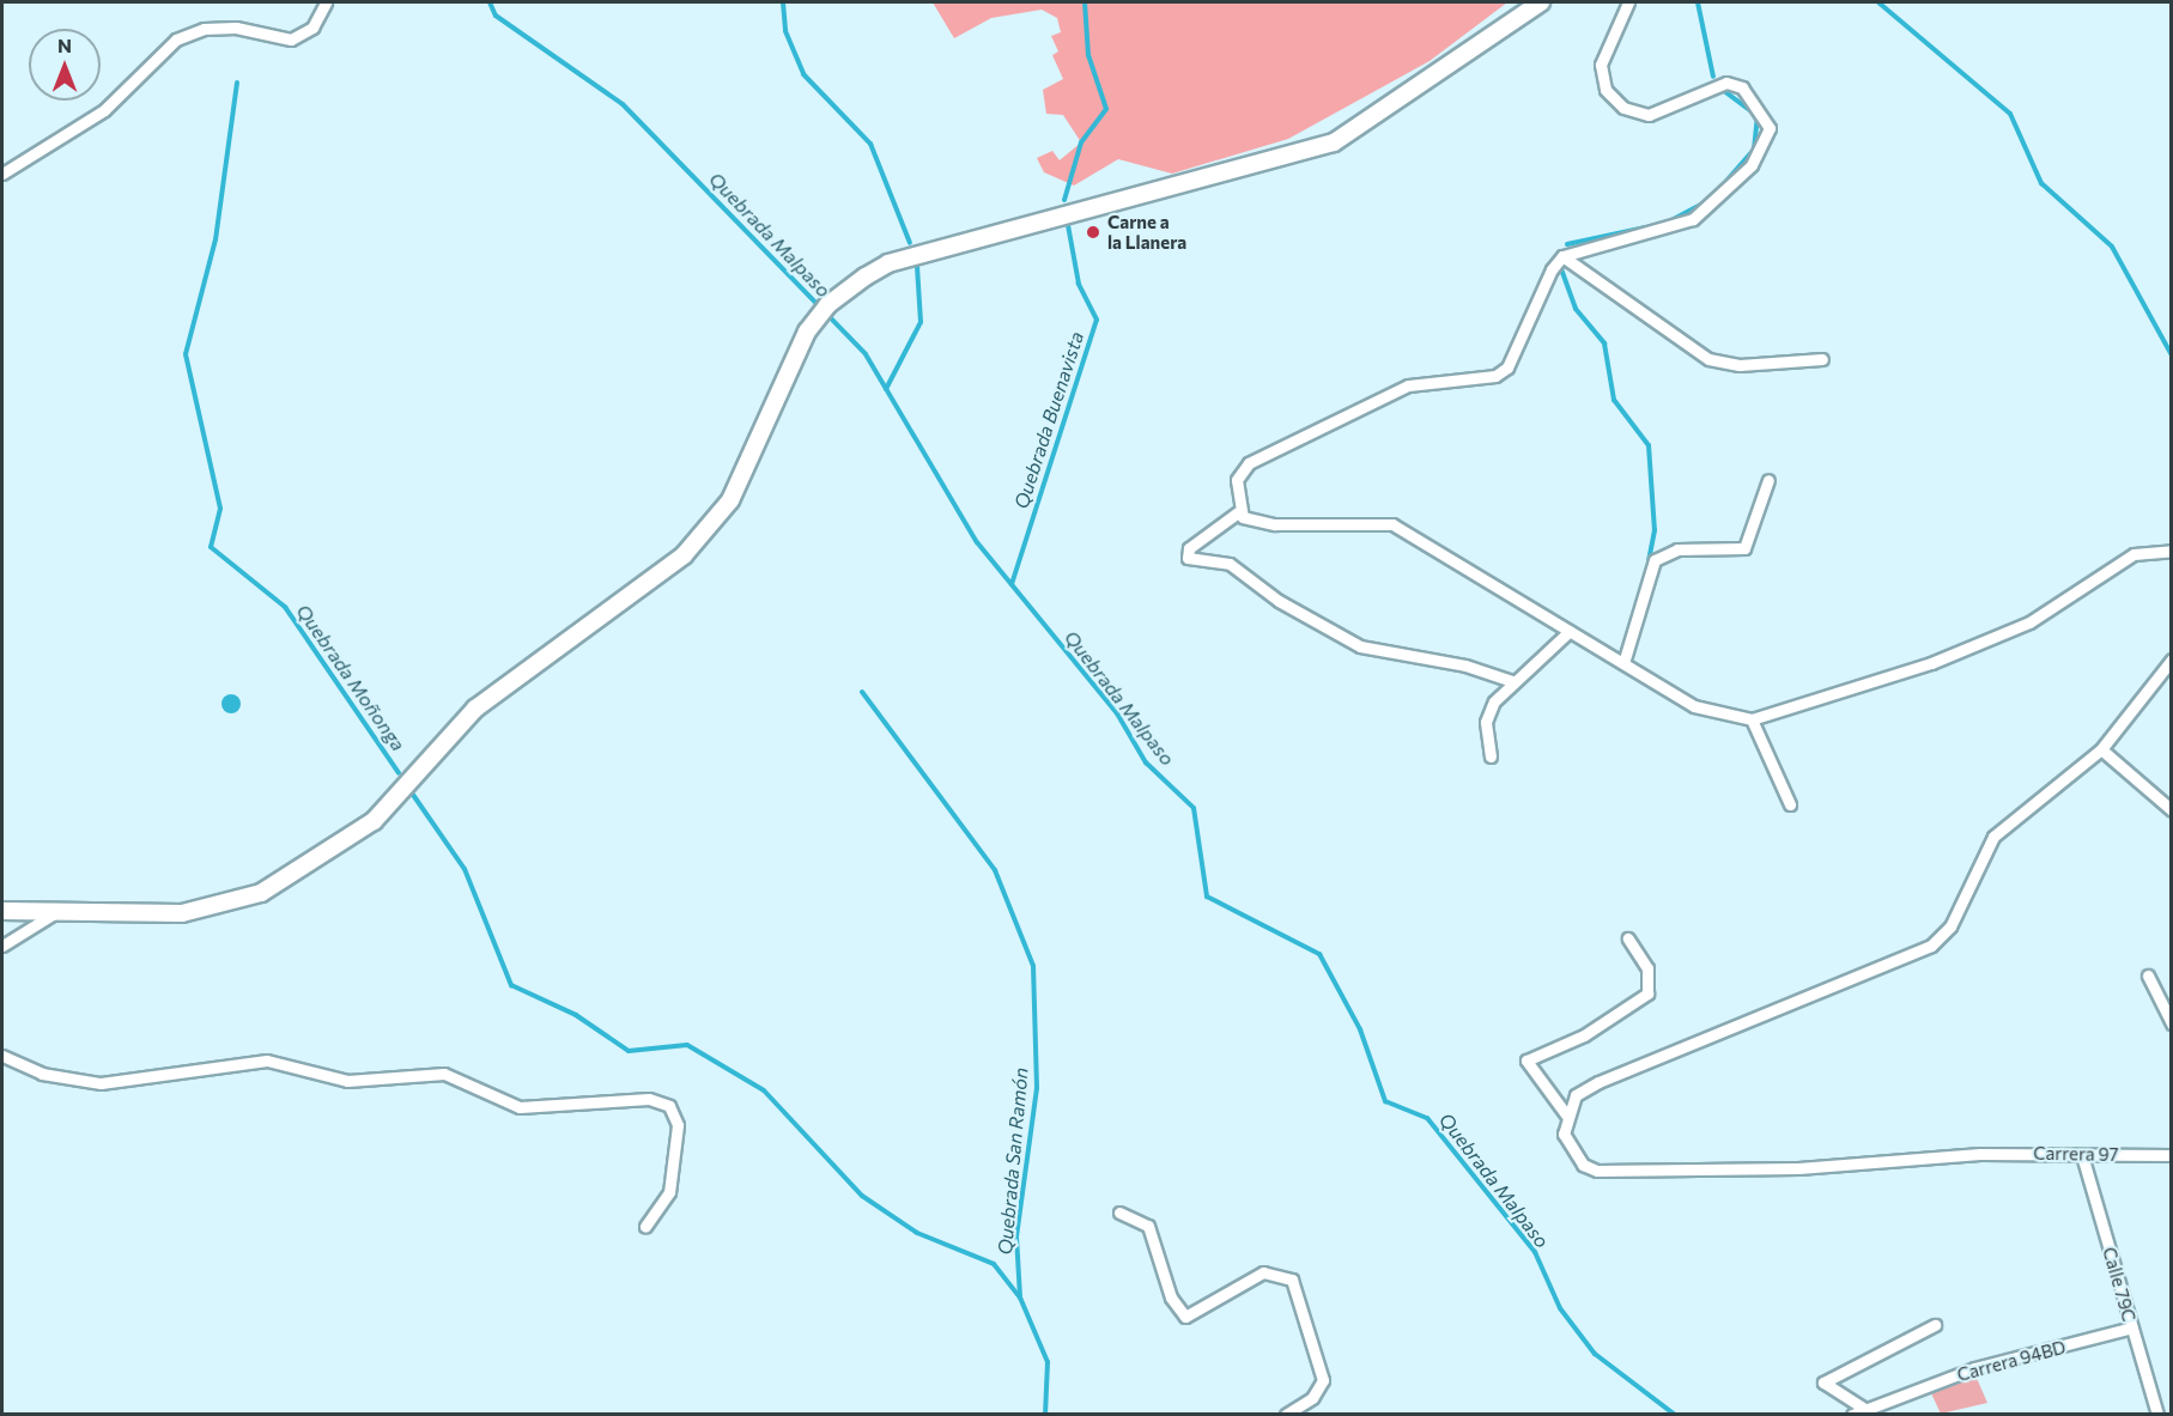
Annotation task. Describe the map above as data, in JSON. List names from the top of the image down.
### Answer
{
  "streets": {
    "street": ["Carrera 97", "Calle 79C", "Carrera 94BD"]
  },
  "crossings": [
    ["Carrera 97", "Calle 79C"],
    ["Calle 79C", "Carrera 94BD"]
  ],
  "water": [
    "Quebrada Malpaso",
    "Quebrada Buenavista",
    "Quebrada Moñonga",
    "Quebrada San Ramón"
  ],
  "places": ["Carne a la Llanera"],
  "north": "top"
}
